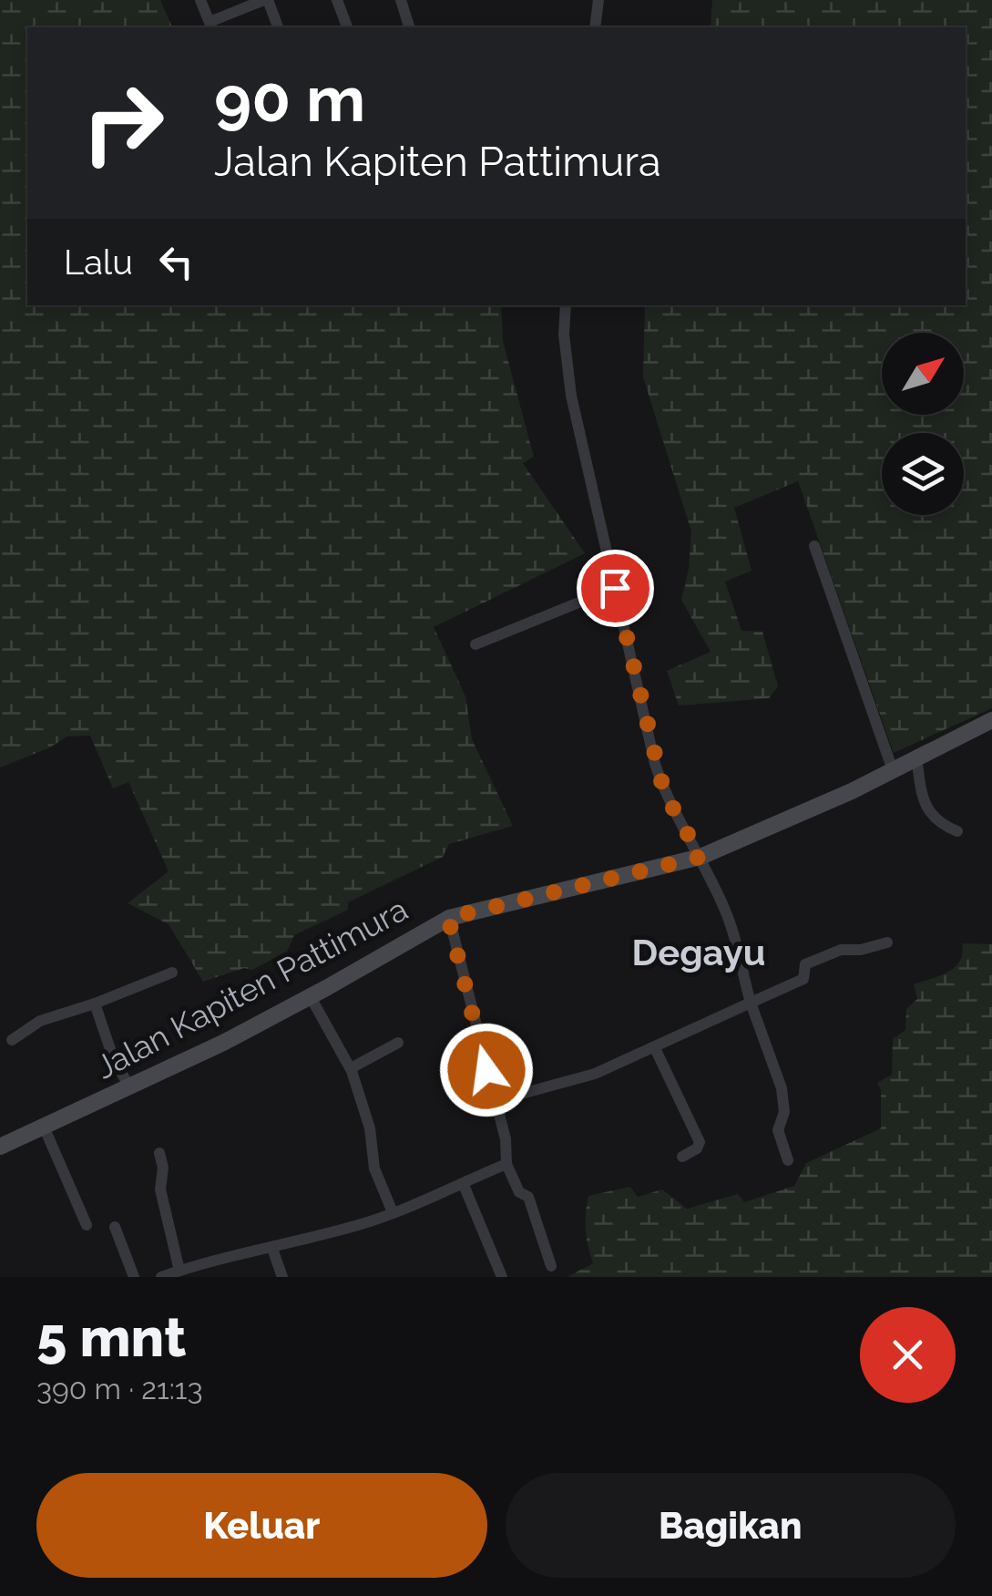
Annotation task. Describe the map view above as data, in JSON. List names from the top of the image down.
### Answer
{
  "streets": {
    "street": ["Jalan Kapiten Pattimura"]
  },
  "districts": ["Degayu"],
  "north": "top right",
  "page": {
    "turn": ["90 m", "Jalan Kapiten Pattimura"],
    "then": "Lalu",
    "heading": ["5 mnt", "390 m · 21:13"],
    "buttons": ["Keluar", "Bagikan"]
  }
}
